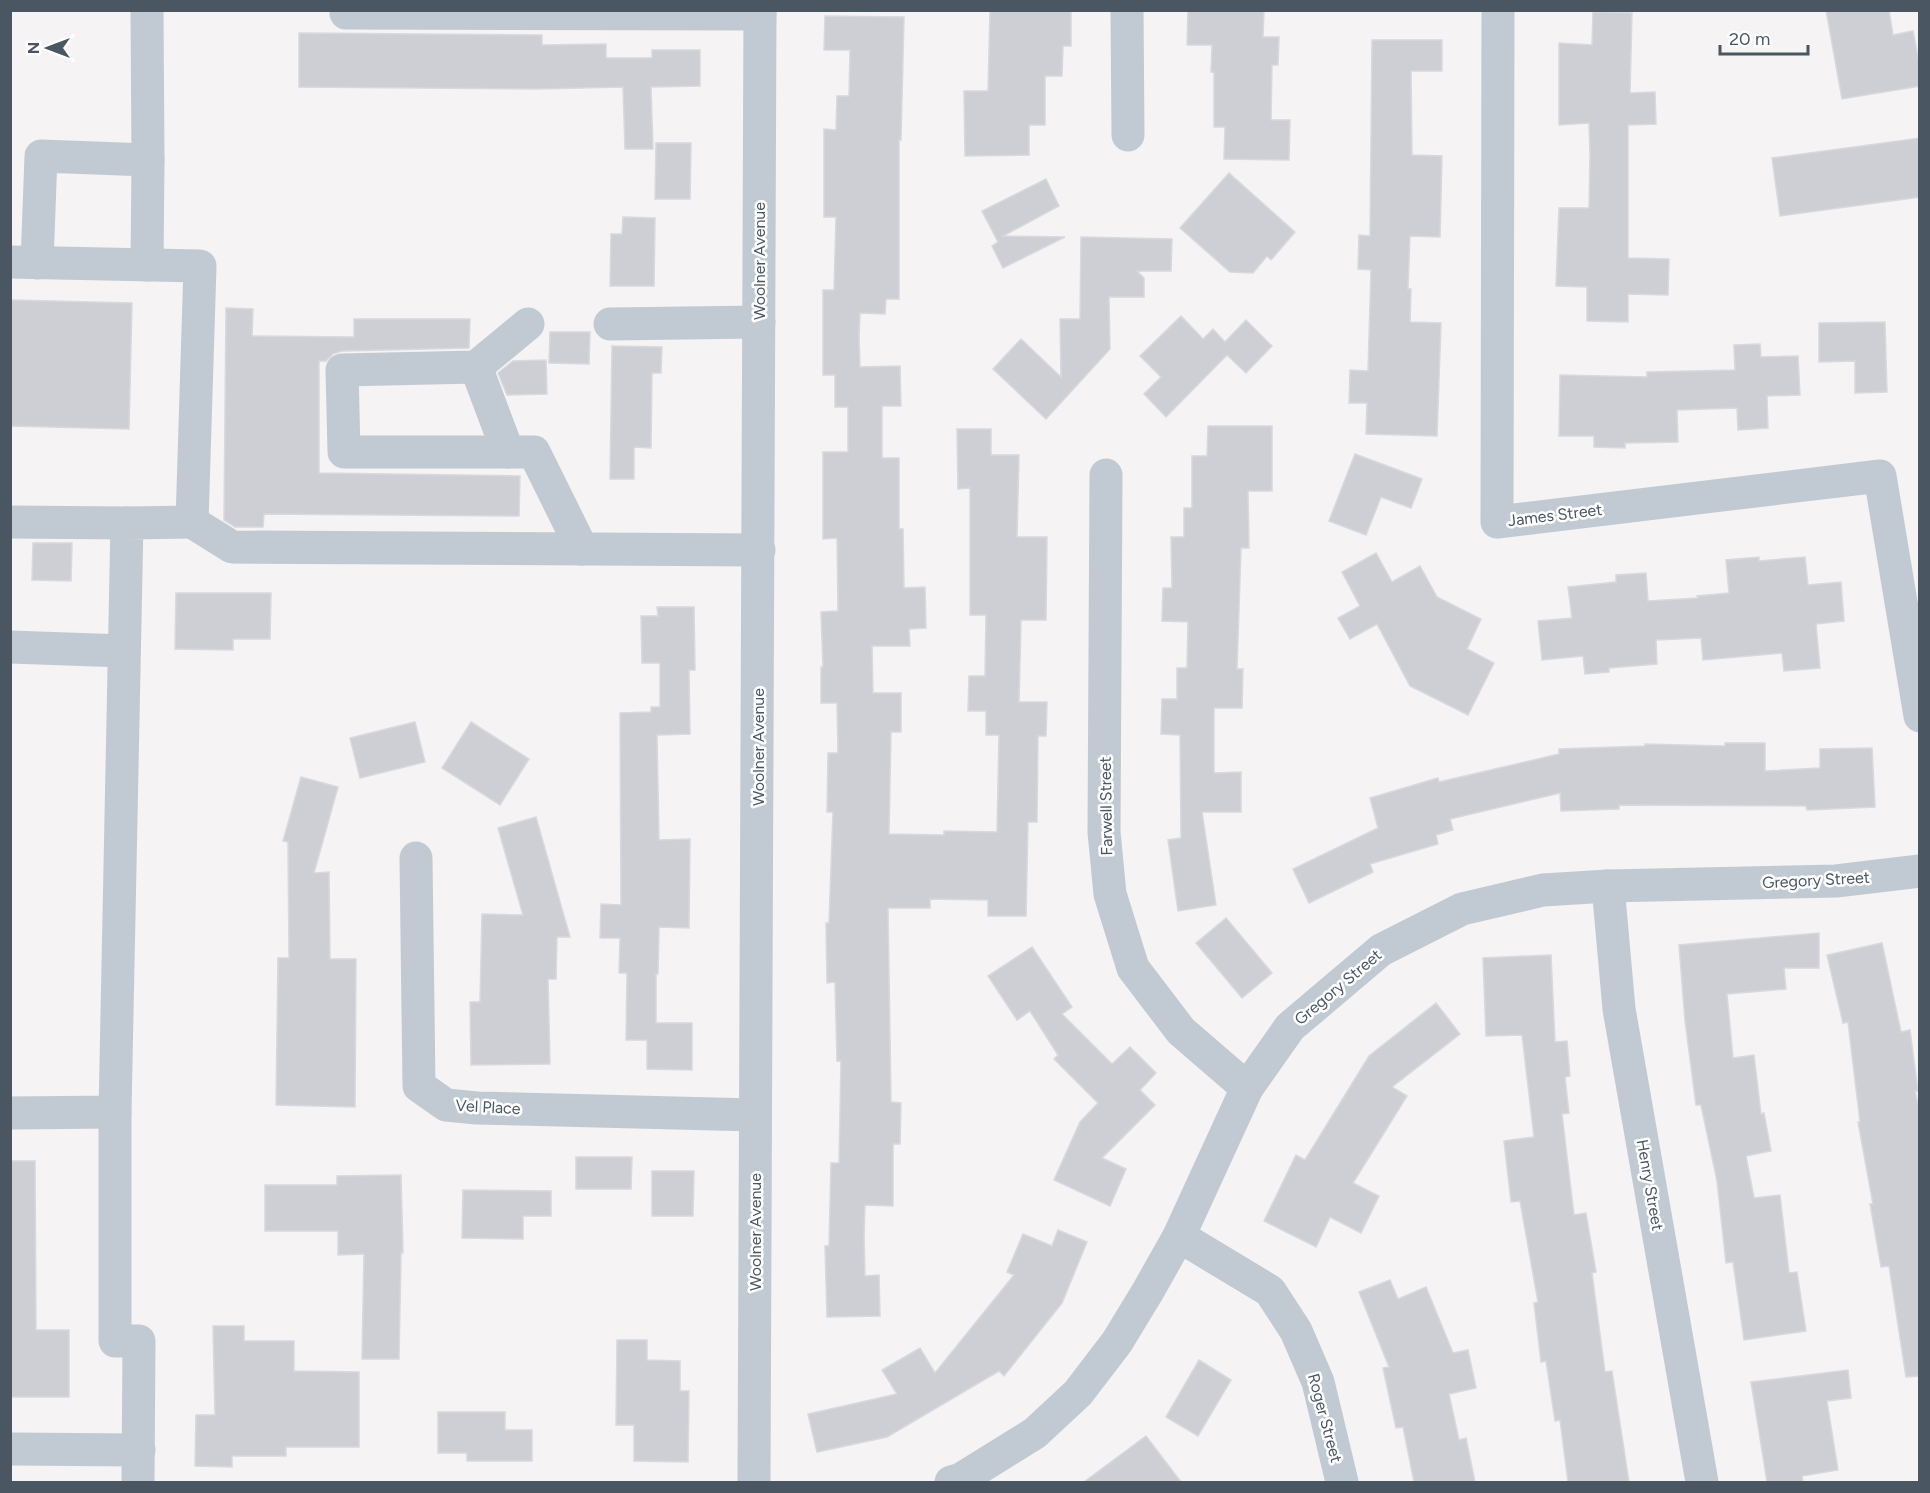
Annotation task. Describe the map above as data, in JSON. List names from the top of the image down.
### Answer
{
  "streets": {
    "street": [
      "Woolner Avenue",
      "James Street",
      "Farwell Street",
      "Gregory Street",
      "Vel Place",
      "Henry Street",
      "Roger Street"
    ]
  },
  "crossings": [
    ["Woolner Avenue", "Vel Place"],
    ["Farwell Street", "Gregory Street"],
    ["Gregory Street", "Henry Street"],
    ["Gregory Street", "Roger Street"]
  ],
  "scale_bar": "20 m",
  "north": "left"
}
